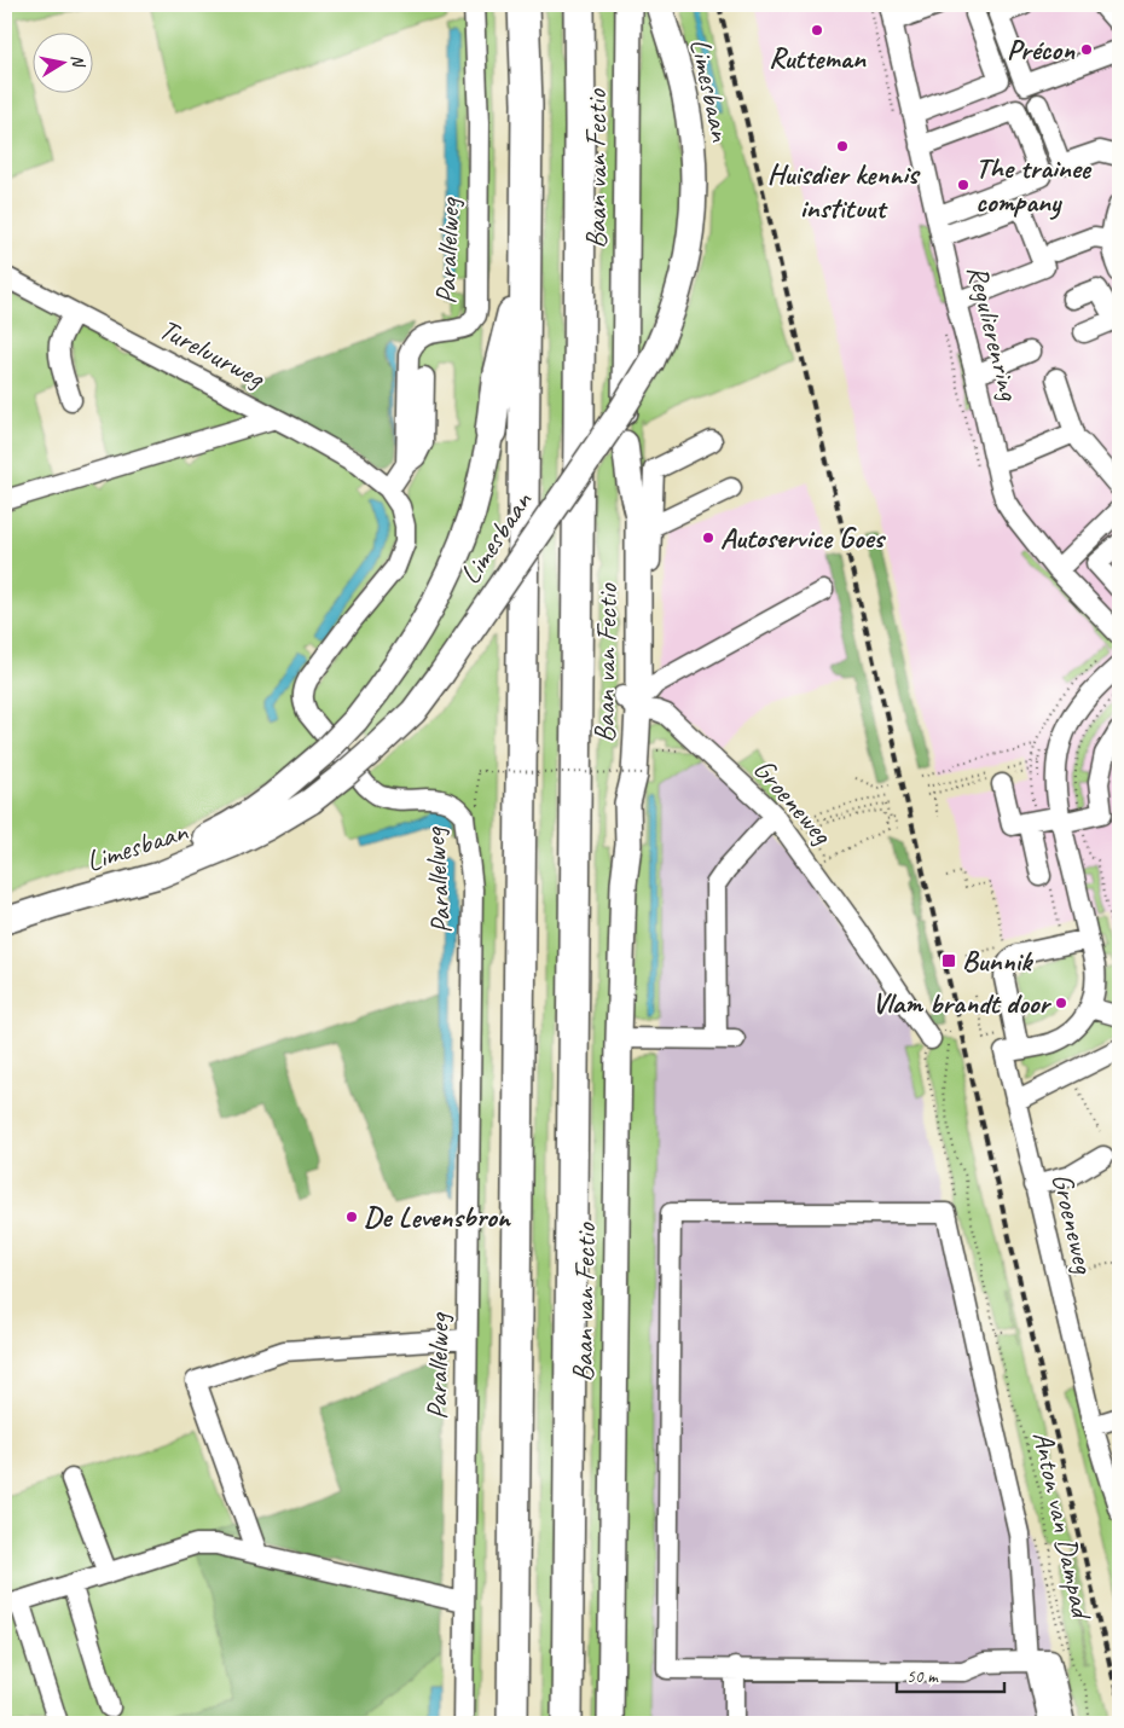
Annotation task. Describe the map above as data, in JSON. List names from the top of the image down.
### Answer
{
  "streets": {
    "main road": ["Limesbaan", "Baan van Fectio"],
    "street": [
      "Parallelweg",
      "Regulierenring",
      "Tureluurweg",
      "Groeneweg"
    ],
    "path": ["Anton van Dampad"]
  },
  "crossings": [
    ["Baan van Fectio", "Groeneweg"],
    ["Parallelweg", "Tureluurweg"]
  ],
  "places": {
    "other": [
      "Rutteman",
      "Précon",
      "Huisdier kennis instituut",
      "The trainee company",
      "Autoservice Goes",
      "Vlam brandt door",
      "De Levensbron"
    ],
    "transit": ["Bunnik"]
  },
  "scale_bar": "50 m",
  "north": "right"
}
